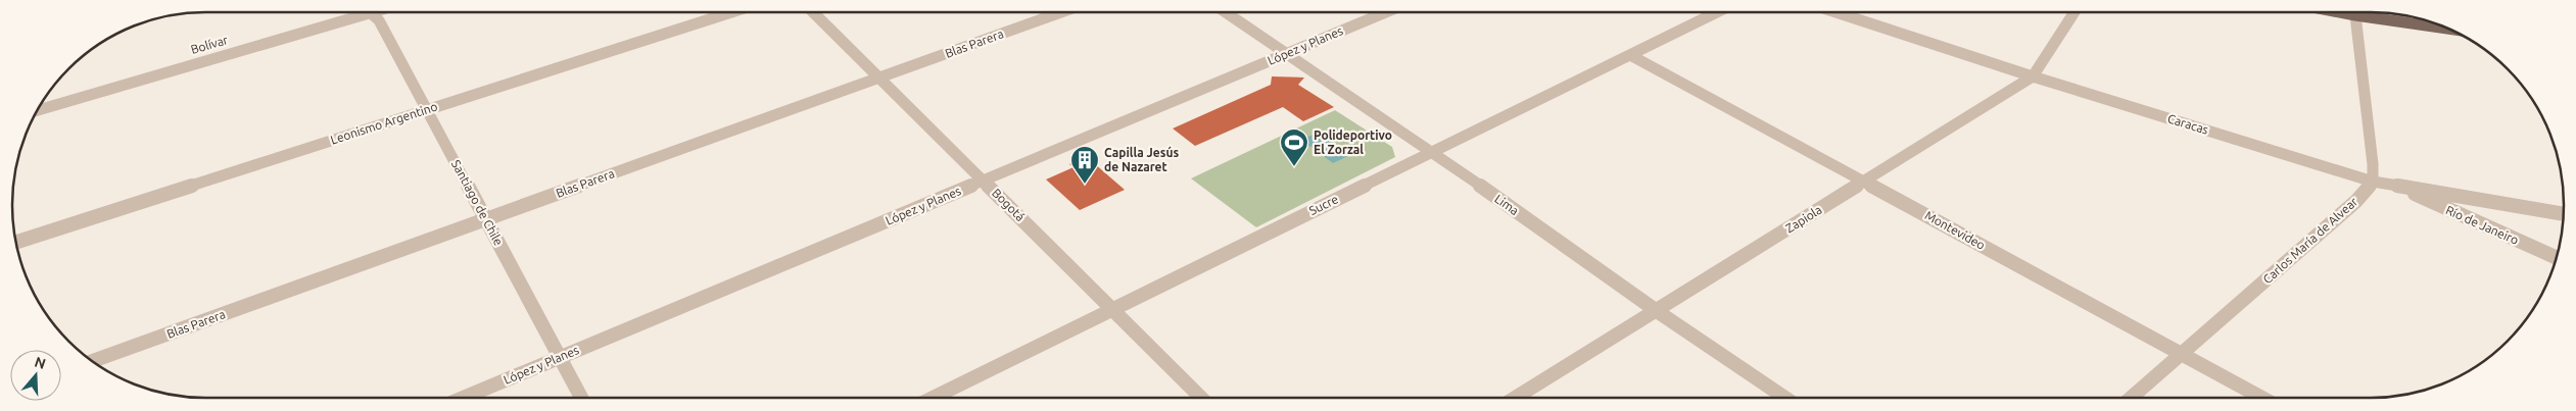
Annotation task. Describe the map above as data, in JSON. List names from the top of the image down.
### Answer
{
  "streets": {
    "street": [
      "Blas Parera",
      "Bolívar",
      "López y Planes",
      "Leonismo Argentino",
      "Caracas",
      "Santiago de Chile",
      "Bogotá",
      "Sucre",
      "Lima",
      "Zapiola",
      "Río de Janeiro",
      "Montevideo",
      "Carlos María de Alvear"
    ]
  },
  "crossings": [
    ["Blas Parera", "Santiago de Chile"],
    ["Blas Parera", "Bogotá"],
    ["Bolívar", "Santiago de Chile"],
    ["López y Planes", "Santiago de Chile"],
    ["López y Planes", "Bogotá"],
    ["López y Planes", "Lima"],
    ["Leonismo Argentino", "Santiago de Chile"],
    ["Caracas", "Zapiola"],
    ["Caracas", "Río de Janeiro"],
    ["Caracas", "Carlos María de Alvear"],
    ["Bogotá", "Sucre"],
    ["Sucre", "Lima"],
    ["Sucre", "Montevideo"],
    ["Lima", "Zapiola"],
    ["Zapiola", "Montevideo"],
    ["Montevideo", "Carlos María de Alvear"]
  ],
  "places": {
    "sports": ["Polideportivo El Zorzal"],
    "building": ["Capilla Jesús de Nazaret"]
  },
  "north": "top"
}
